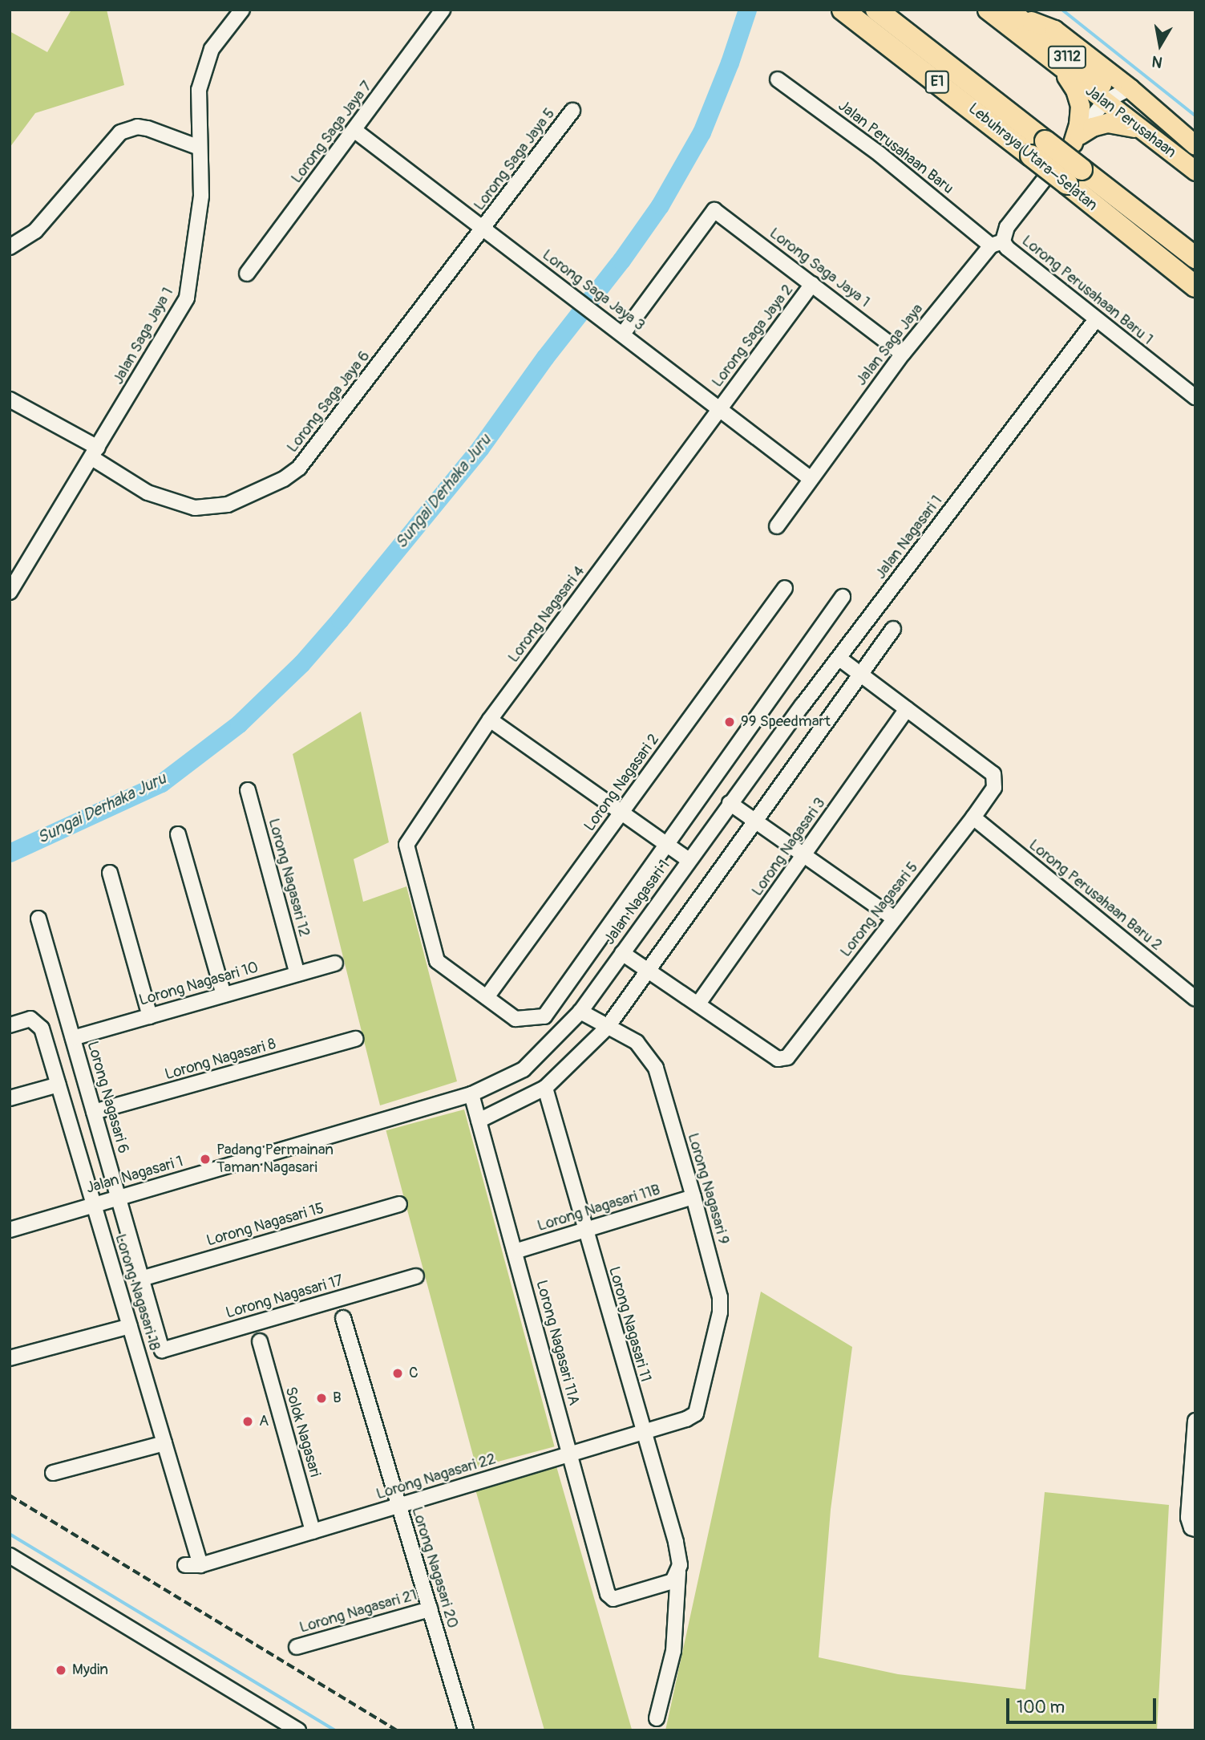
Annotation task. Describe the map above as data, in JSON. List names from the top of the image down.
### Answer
{
  "streets": {
    "highway": ["E1", "Lebuhraya Utara–Selatan"],
    "main road": ["3112", "Jalan Perusahaan"],
    "street": [
      "Lorong Saga Jaya 7",
      "Jalan Perusahaan Baru",
      "Lorong Saga Jaya 5",
      "Lorong Saga Jaya 1",
      "Lorong Saga Jaya 3",
      "Lorong Perusahaan Baru 1",
      "Jalan Saga Jaya 1",
      "Lorong Saga Jaya 2",
      "Jalan Saga Jaya",
      "Lorong Saga Jaya 6",
      "Jalan Nagasari 1",
      "Lorong Nagasari 4",
      "Lorong Nagasari 2",
      "Lorong Nagasari 3",
      "Lorong Nagasari 12",
      "Lorong Perusahaan Baru 2",
      "Lorong Nagasari 5",
      "Lorong Nagasari 10",
      "Lorong Nagasari 8",
      "Lorong Nagasari 6",
      "Lorong Nagasari 9",
      "Lorong Nagasari 11B",
      "Lorong Nagasari 15",
      "Lorong Nagasari 18",
      "Lorong Nagasari 17",
      "Lorong Nagasari 11",
      "Lorong Nagasari 11A",
      "Solok Nagasari",
      "Lorong Nagasari 22",
      "Lorong Nagasari 20",
      "Lorong Nagasari 21"
    ]
  },
  "crossings": [
    ["Jalan Perusahaan", "Lorong Perusahaan Baru 1"],
    ["Lorong Saga Jaya 7", "Lorong Saga Jaya 3"],
    ["Jalan Perusahaan Baru", "Lorong Perusahaan Baru 1"],
    ["Jalan Perusahaan Baru", "Jalan Saga Jaya"],
    ["Lorong Saga Jaya 5", "Lorong Saga Jaya 3"],
    ["Lorong Saga Jaya 5", "Lorong Saga Jaya 6"],
    ["Lorong Saga Jaya 1", "Lorong Saga Jaya 3"],
    ["Lorong Saga Jaya 1", "Lorong Saga Jaya 2"],
    ["Lorong Saga Jaya 1", "Jalan Saga Jaya"],
    ["Lorong Saga Jaya 3", "Lorong Saga Jaya 2"],
    ["Lorong Saga Jaya 3", "Jalan Saga Jaya"],
    ["Lorong Saga Jaya 3", "Lorong Saga Jaya 6"],
    ["Lorong Saga Jaya 3", "Lorong Nagasari 4"],
    ["Lorong Perusahaan Baru 1", "Jalan Saga Jaya"],
    ["Lorong Perusahaan Baru 1", "Jalan Nagasari 1"],
    ["Jalan Saga Jaya 1", "Lorong Saga Jaya 6"],
    ["Lorong Saga Jaya 2", "Lorong Nagasari 4"],
    ["Jalan Nagasari 1", "Lorong Nagasari 6"],
    ["Jalan Nagasari 1", "Lorong Nagasari 9"],
    ["Jalan Nagasari 1", "Lorong Nagasari 18"],
    ["Jalan Nagasari 1", "Lorong Nagasari 11A"],
    ["Lorong Nagasari 4", "Lorong Nagasari 2"],
    ["Lorong Nagasari 3", "Lorong Nagasari 5"],
    ["Lorong Nagasari 12", "Lorong Nagasari 10"],
    ["Lorong Perusahaan Baru 2", "Lorong Nagasari 5"],
    ["Lorong Nagasari 10", "Lorong Nagasari 6"],
    ["Lorong Nagasari 8", "Lorong Nagasari 6"],
    ["Lorong Nagasari 6", "Lorong Nagasari 15"],
    ["Lorong Nagasari 6", "Lorong Nagasari 17"],
    ["Lorong Nagasari 9", "Lorong Nagasari 11B"],
    ["Lorong Nagasari 9", "Lorong Nagasari 22"],
    ["Lorong Nagasari 11B", "Lorong Nagasari 11"],
    ["Lorong Nagasari 11B", "Lorong Nagasari 11A"],
    ["Lorong Nagasari 18", "Lorong Nagasari 22"],
    ["Lorong Nagasari 11", "Lorong Nagasari 11A"],
    ["Lorong Nagasari 11", "Lorong Nagasari 22"],
    ["Lorong Nagasari 11A", "Lorong Nagasari 22"],
    ["Solok Nagasari", "Lorong Nagasari 22"],
    ["Lorong Nagasari 22", "Lorong Nagasari 20"],
    ["Lorong Nagasari 20", "Lorong Nagasari 21"]
  ],
  "water": ["Sungai Derhaka Juru"],
  "places": [
    "99 Speedmart",
    "Padang Permainan Taman Nagasari",
    "C",
    "B",
    "A",
    "Mydin"
  ],
  "scale_bar": "100 m",
  "north": "bottom"
}
